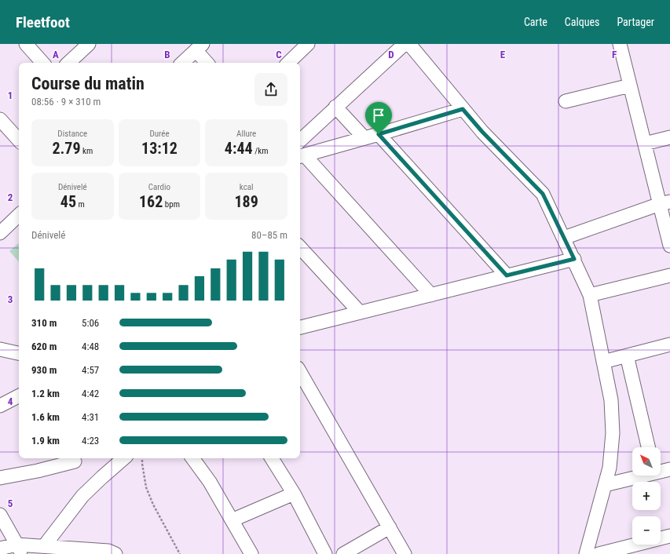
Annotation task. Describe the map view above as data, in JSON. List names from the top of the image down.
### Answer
{
  "north": "top left",
  "page": {
    "header": "Fleetfoot",
    "nav": ["Carte", "Calques", "Partager"],
    "heading": ["Course du matin", "08:56 · 9 × 310 m"],
    "stats": [
      ["Distance", "2.79 km"],
      ["Durée", "13:12"],
      ["Allure", "4:44 /km"],
      ["Dénivelé", "45 m"],
      ["Cardio", "162 bpm"],
      ["kcal", "189"]
    ],
    "chart": ["Dénivelé", "80–85 m"],
    "list": [
      {
        "name": "310 m",
        "note": "5:06"
      },
      {
        "name": "620 m",
        "note": "4:48"
      },
      {
        "name": "930 m",
        "note": "4:57"
      },
      {
        "name": "1.2 km",
        "note": "4:42"
      },
      {
        "name": "1.6 km",
        "note": "4:31"
      },
      {
        "name": "1.9 km",
        "note": "4:23"
      }
    ],
    "map_buttons": ["+", "−"]
  },
  "grid": {
    "columns": [
      "A",
      "B",
      "C",
      "D",
      "E",
      "F"
    ],
    "rows": [
      "1",
      "2",
      "3",
      "4",
      "5"
    ]
  }
}
